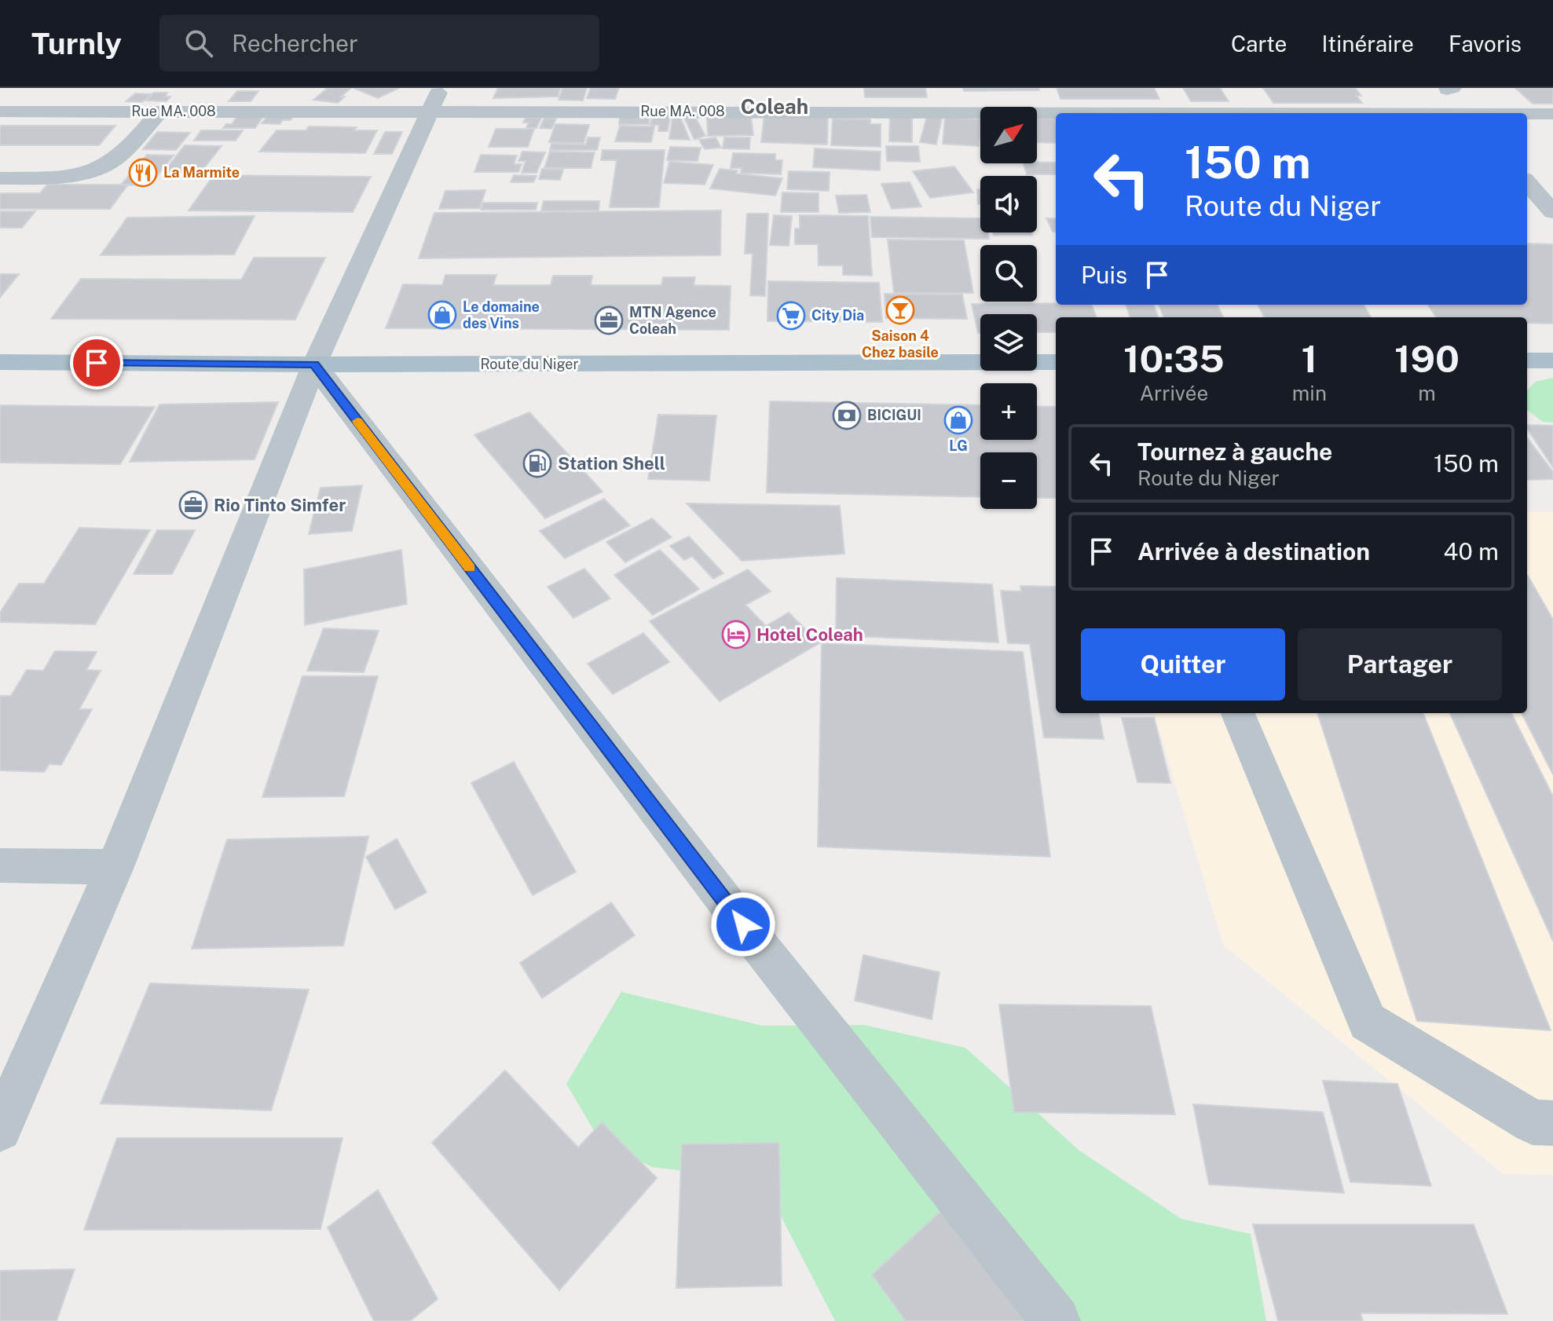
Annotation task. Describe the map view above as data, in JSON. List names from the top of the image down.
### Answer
{
  "streets": {
    "main road": ["Route du Niger"],
    "street": ["Rue MA. 008"]
  },
  "districts": ["Coleah"],
  "places": {
    "restaurant": ["La Marmite"],
    "bar": ["Saison 4 Chez basile"],
    "shop": ["Le domaine des Vins", "LG"],
    "supermarket": ["City Dia"],
    "office": ["MTN Agence Coleah", "Rio Tinto Simfer"],
    "bank": ["BICIGUI"],
    "fuel station": ["Station Shell"],
    "hotel": ["Hotel Coleah"]
  },
  "north": "top right",
  "page": {
    "header": "Turnly",
    "search": "Rechercher",
    "nav": ["Carte", "Itinéraire", "Favoris"],
    "map_buttons": ["+", "−"],
    "turn": ["150 m", "Route du Niger"],
    "then": "Puis",
    "eta": [
      "10:35",
      "Arrivée",
      "1",
      "min",
      "190",
      "m"
    ],
    "list": [
      {
        "name": "Tournez à gauche",
        "note": "Route du Niger",
        "value": "150 m"
      },
      {
        "name": "Arrivée à destination",
        "value": "40 m"
      }
    ],
    "buttons": ["Quitter", "Partager"]
  }
}
